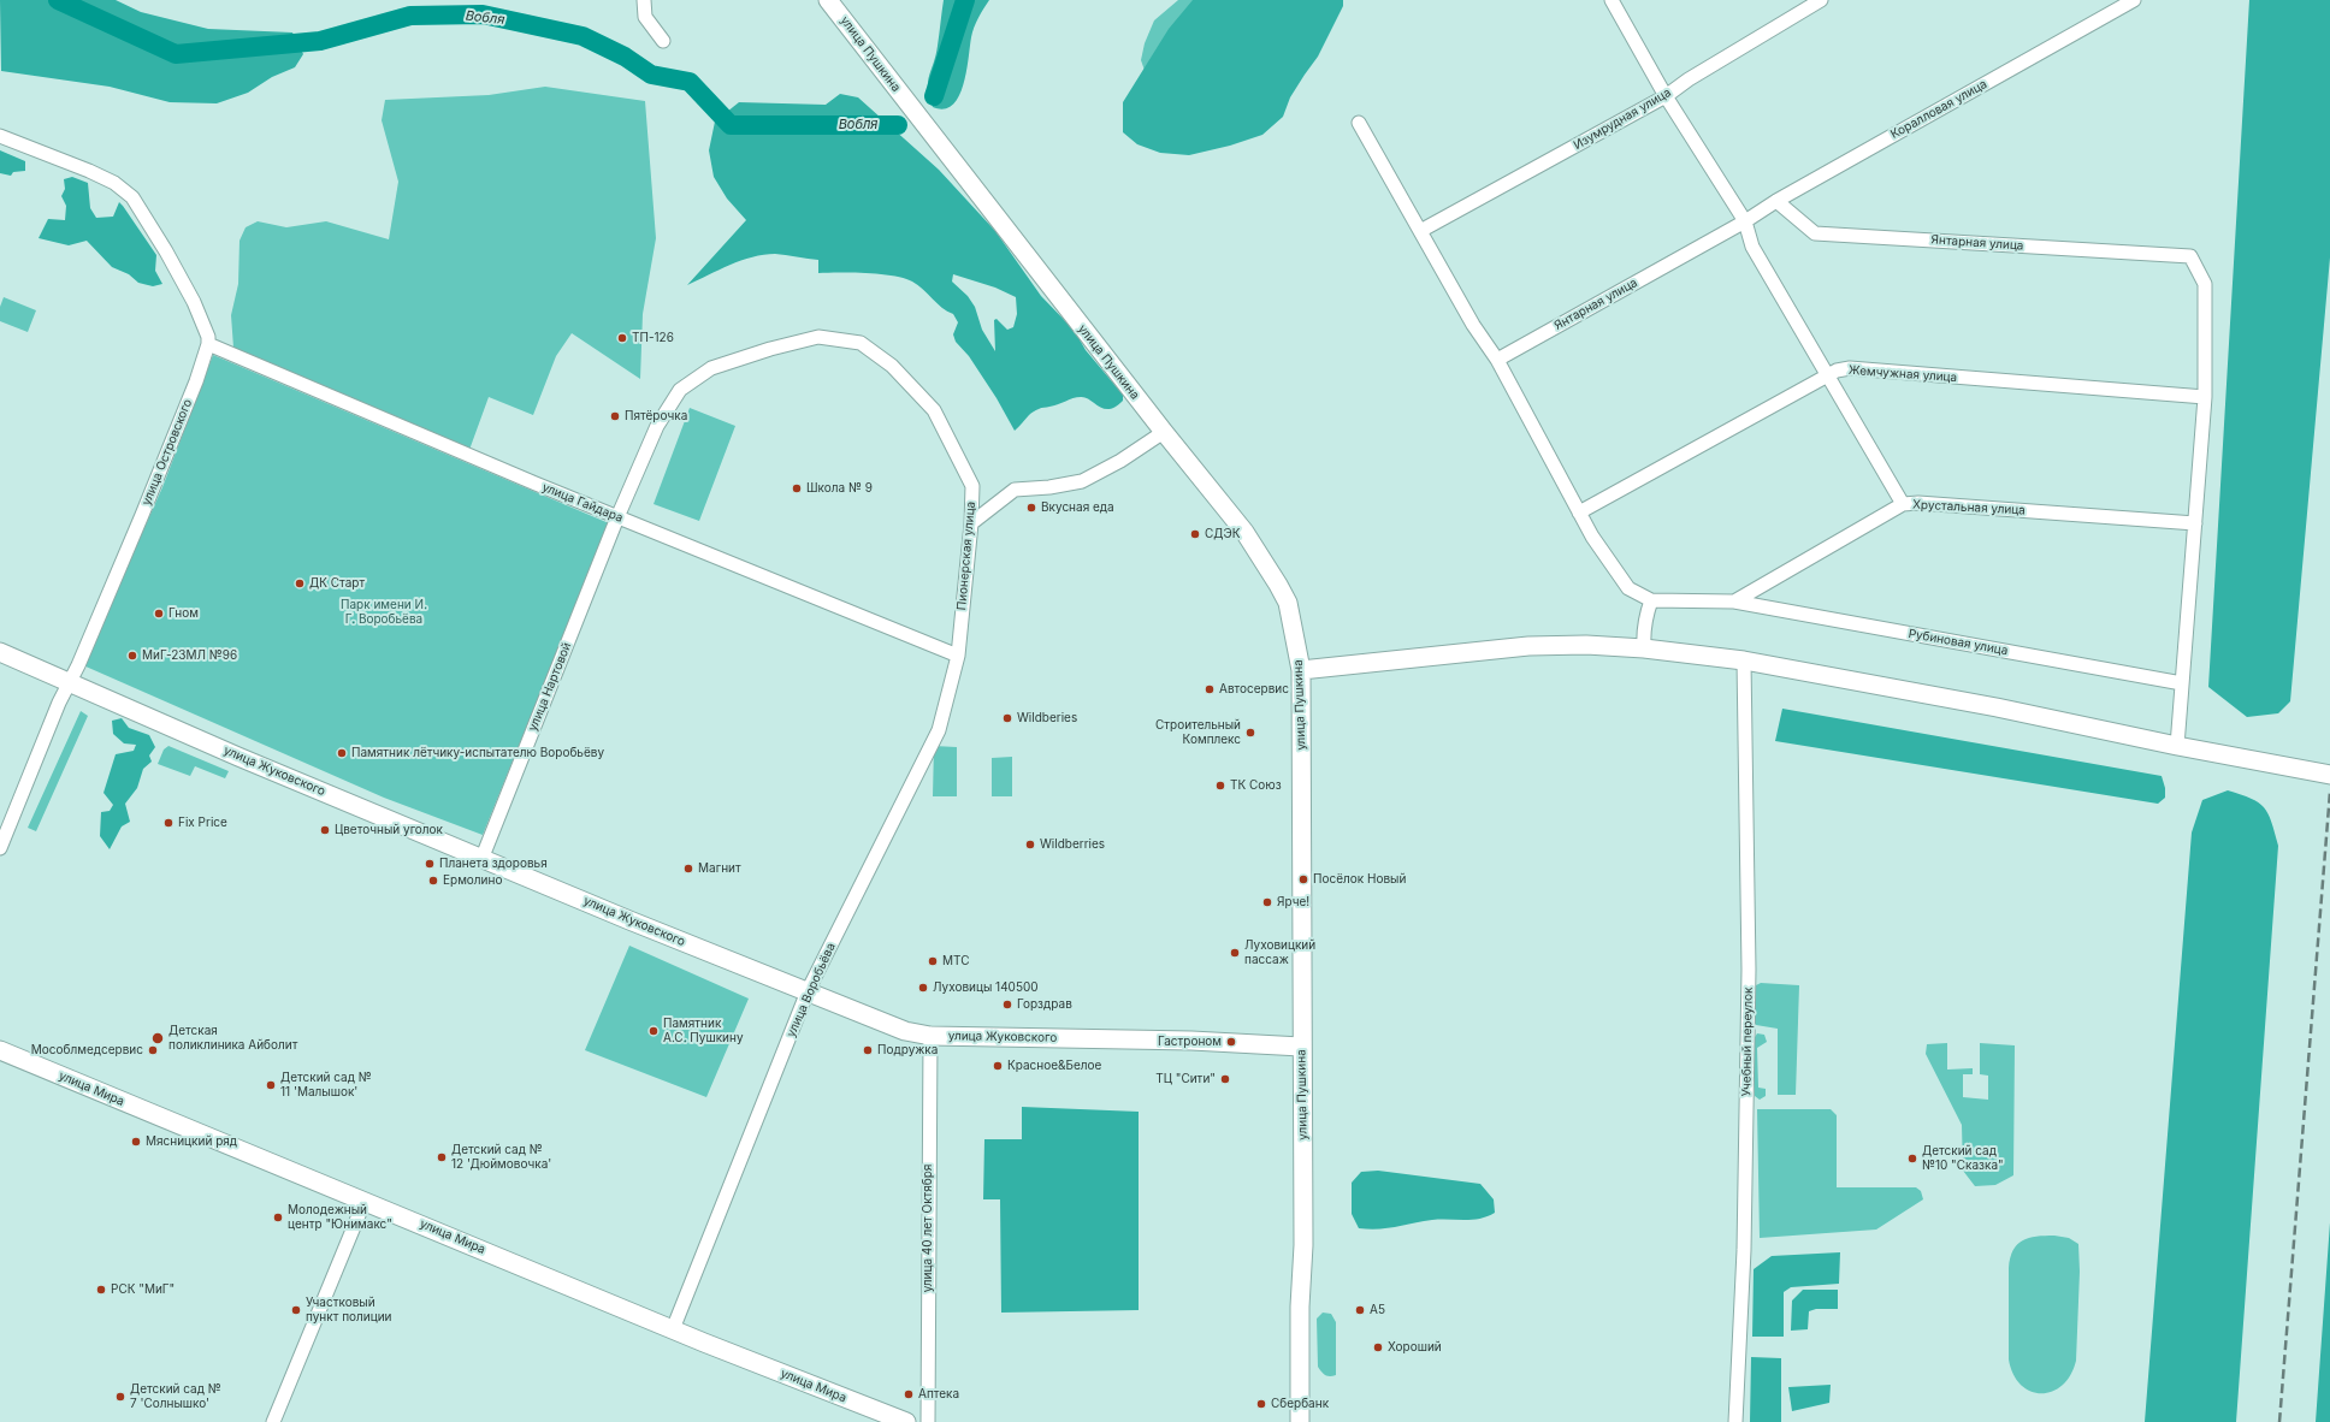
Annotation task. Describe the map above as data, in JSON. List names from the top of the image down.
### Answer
{
  "streets": {
    "street": [
      "улица Пушкина",
      "Коралловая улица",
      "Изумрудная улица",
      "Янтарная улица",
      "Жемчужная улица",
      "улица Островского",
      "улица Гайдара",
      "Хрустальная улица",
      "Пионерская улица",
      "Рубиновая улица",
      "улица Нартовой",
      "улица Жуковского",
      "улица Воробьёва",
      "Учебный переулок",
      "улица Мира",
      "улица 40 лет Октября"
    ]
  },
  "crossings": [
    ["улица Пушкина", "улица Жуковского"],
    ["Коралловая улица", "Янтарная улица"],
    ["Янтарная улица", "Жемчужная улица"],
    ["улица Островского", "улица Гайдара"],
    ["улица Островского", "улица Жуковского"],
    ["улица Гайдара", "Пионерская улица"],
    ["улица Гайдара", "улица Нартовой"],
    ["улица Гайдара", "улица Воробьёва"],
    ["Хрустальная улица", "Рубиновая улица"],
    ["Пионерская улица", "улица Нартовой"],
    ["Пионерская улица", "улица Воробьёва"],
    ["улица Нартовой", "улица Жуковского"],
    ["улица Жуковского", "улица Воробьёва"],
    ["улица Жуковского", "улица 40 лет Октября"],
    ["улица Воробьёва", "улица Мира"]
  ],
  "water": ["Вобля"],
  "parks": ["Парк имени И. Г. Воробьёва"],
  "places": [
    "ТП-126",
    "Пятёрочка",
    "Школа № 9",
    "Вкусная еда",
    "СДЭК",
    "ДК Старт",
    "Гном",
    "МиГ-23МЛ №96",
    "Автосервис",
    "Wildberies",
    "Строительный Комплекс",
    "Памятник лётчику-испытателю Воробьёву",
    "ТК Союз",
    "Fix Price",
    "Цветочный уголок",
    "Wildberries",
    "Планета здоровья",
    "Магнит",
    "Посёлок Новый",
    "Ермолино",
    "Ярче!",
    "Луховицкий пассаж",
    "МТС",
    "Луховицы 140500",
    "Горздрав",
    "Памятник А.С. Пушкину",
    "Детская поликлиника Айболит",
    "Гастроном",
    "Мособлмедсервис",
    "Подружка",
    "Красное&Белое",
    "ТЦ \"Сити\"",
    "Детский сад № 11 'Малышок'",
    "Мясницкий ряд",
    "Детский сад № 12 'Дюймовочка'",
    "Детский сад №10 \"Сказка\"",
    "Молодежный центр \"Юнимакс\"",
    "РСК \"МиГ\"",
    "Участковый пункт полиции",
    "А5",
    "Хороший",
    "Аптека",
    "Детский сад № 7 'Солнышко'",
    "Сбербанк"
  ]
}
